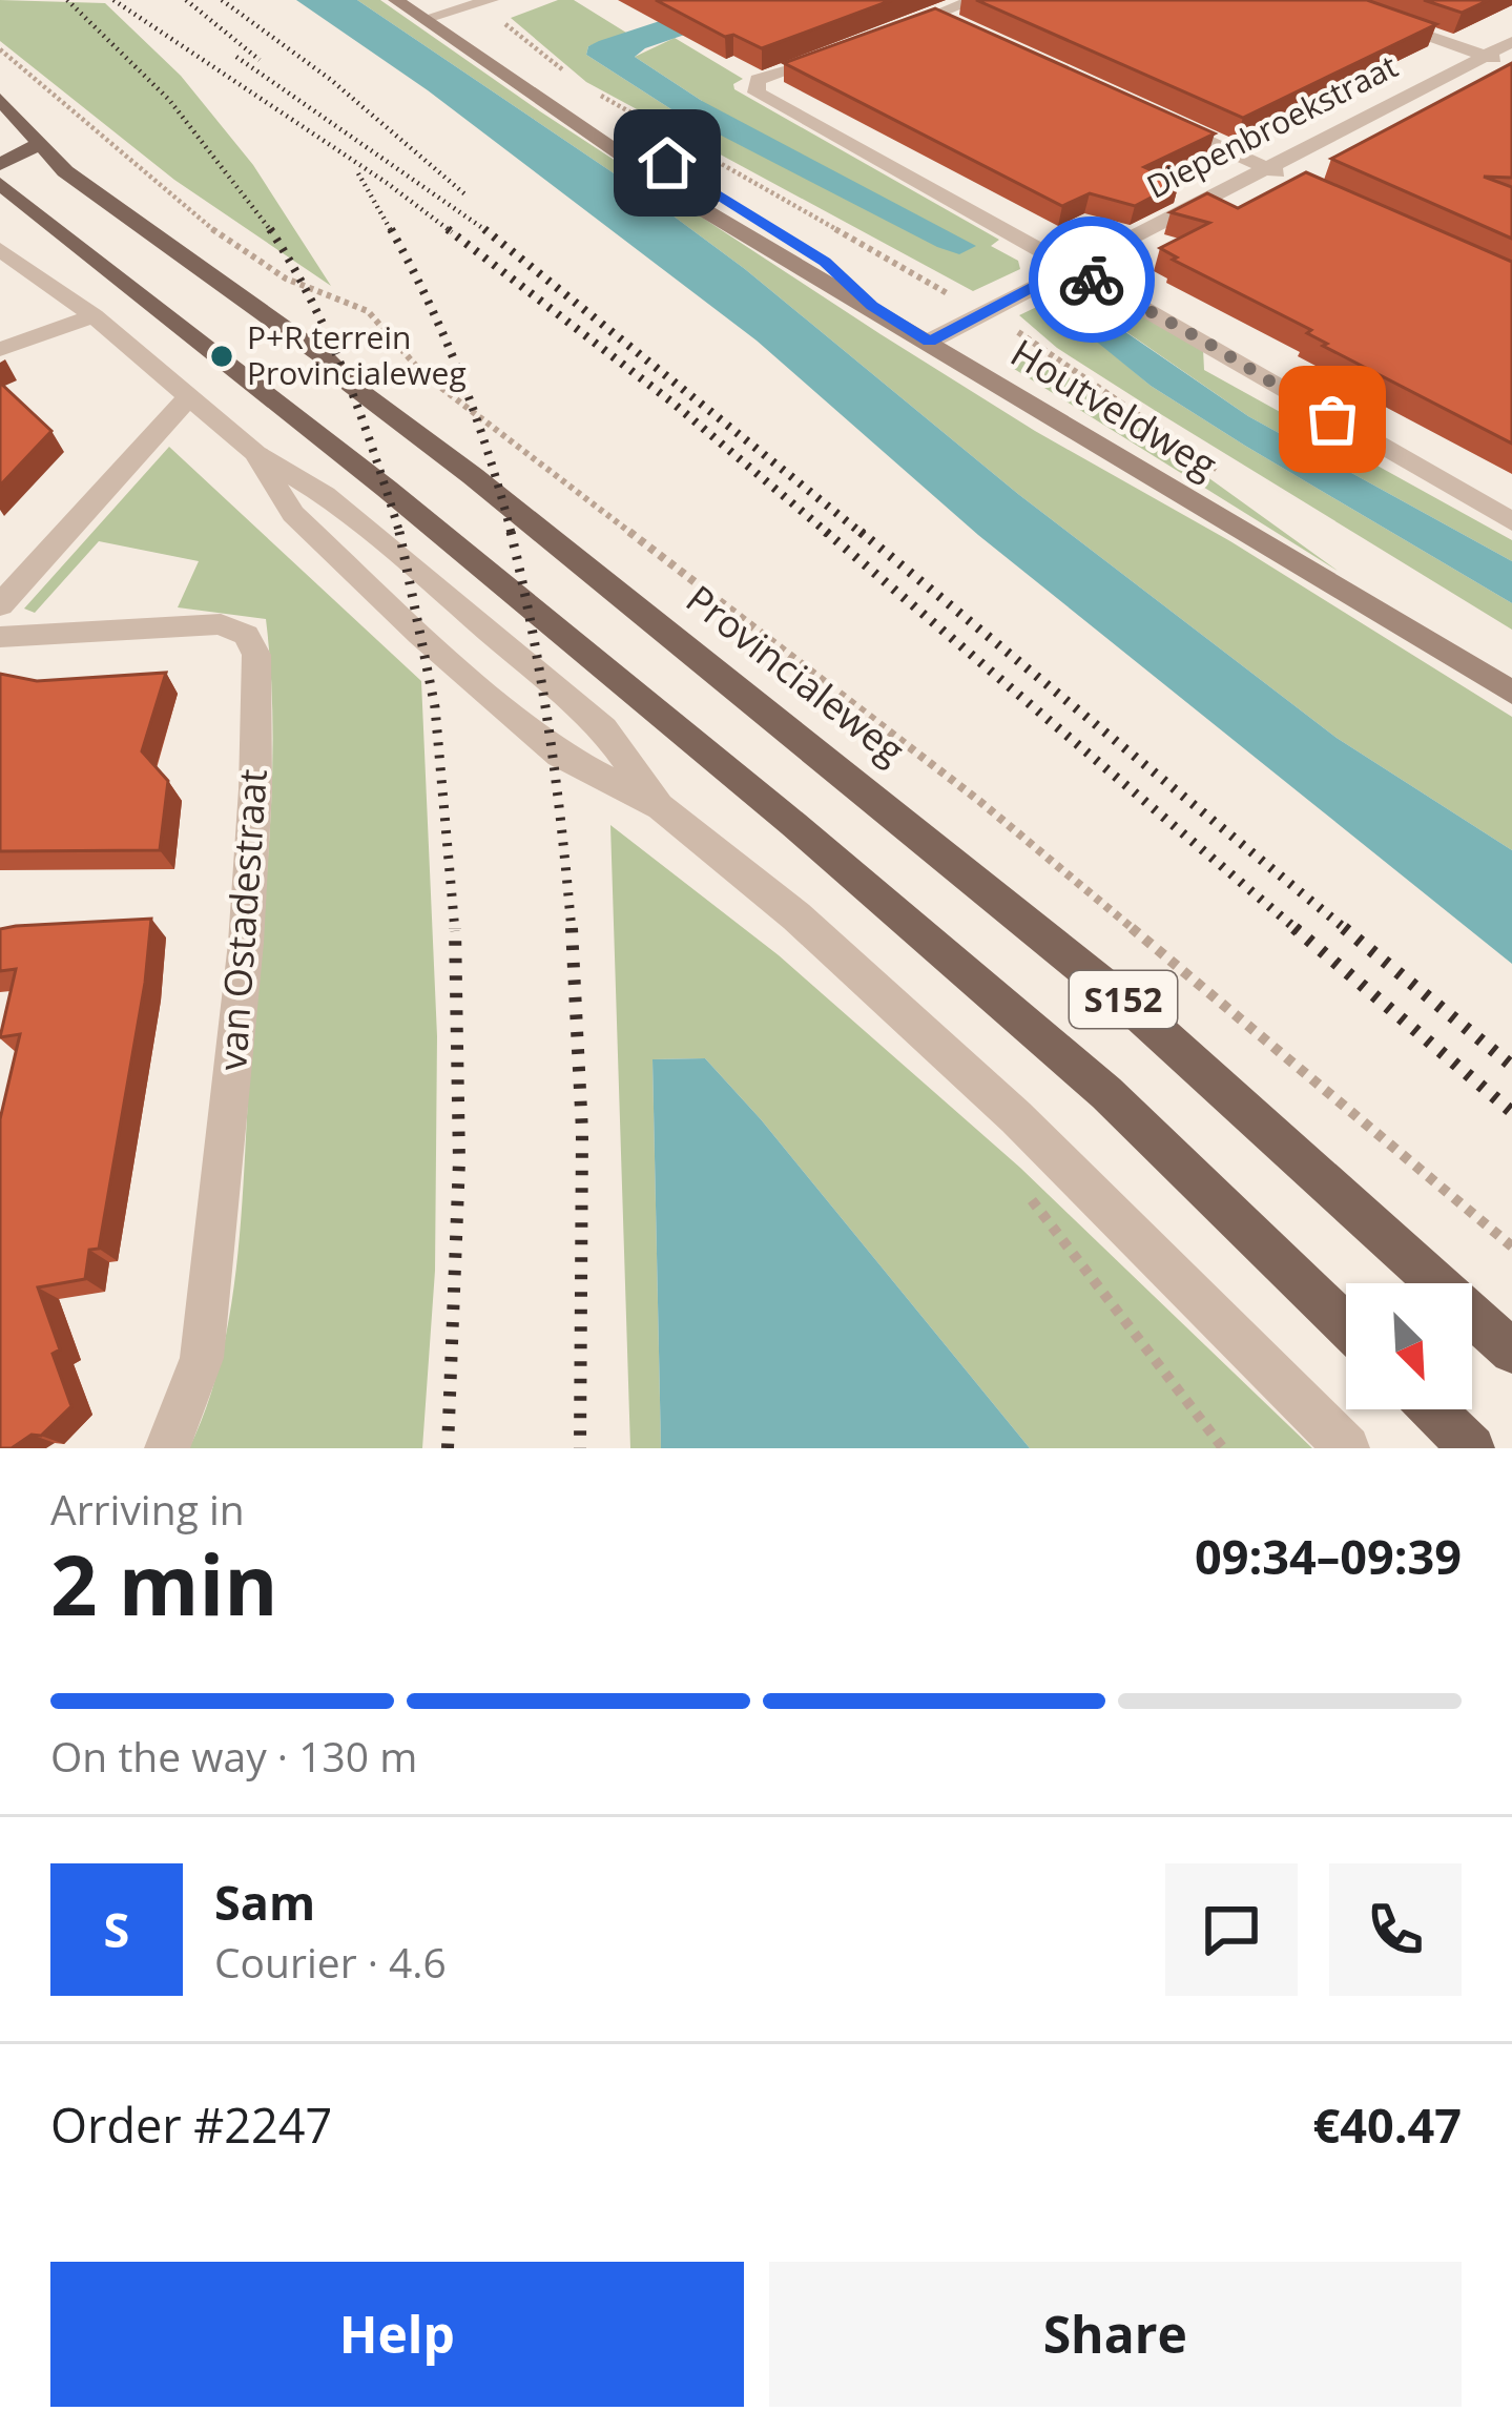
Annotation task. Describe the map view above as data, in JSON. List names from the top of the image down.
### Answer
{
  "streets": {
    "main road": ["Provincialeweg", "S152"],
    "street": ["Diepenbroekstraat", "Houtveldweg", "van Ostadestraat"]
  },
  "crossings": [
    ["Diepenbroekstraat", "Houtveldweg"]
  ],
  "places": ["P+R terrein Provincialeweg"],
  "north": "bottom right",
  "page": {
    "heading": ["2 min", "Arriving in", "09:34–09:39"],
    "panel": [
      "Sam",
      "Courier · 4.6",
      "Order #2247",
      "€40.47"
    ],
    "bar": "On the way · 130 m",
    "round": "S",
    "buttons": ["Help", "Share"]
  }
}
